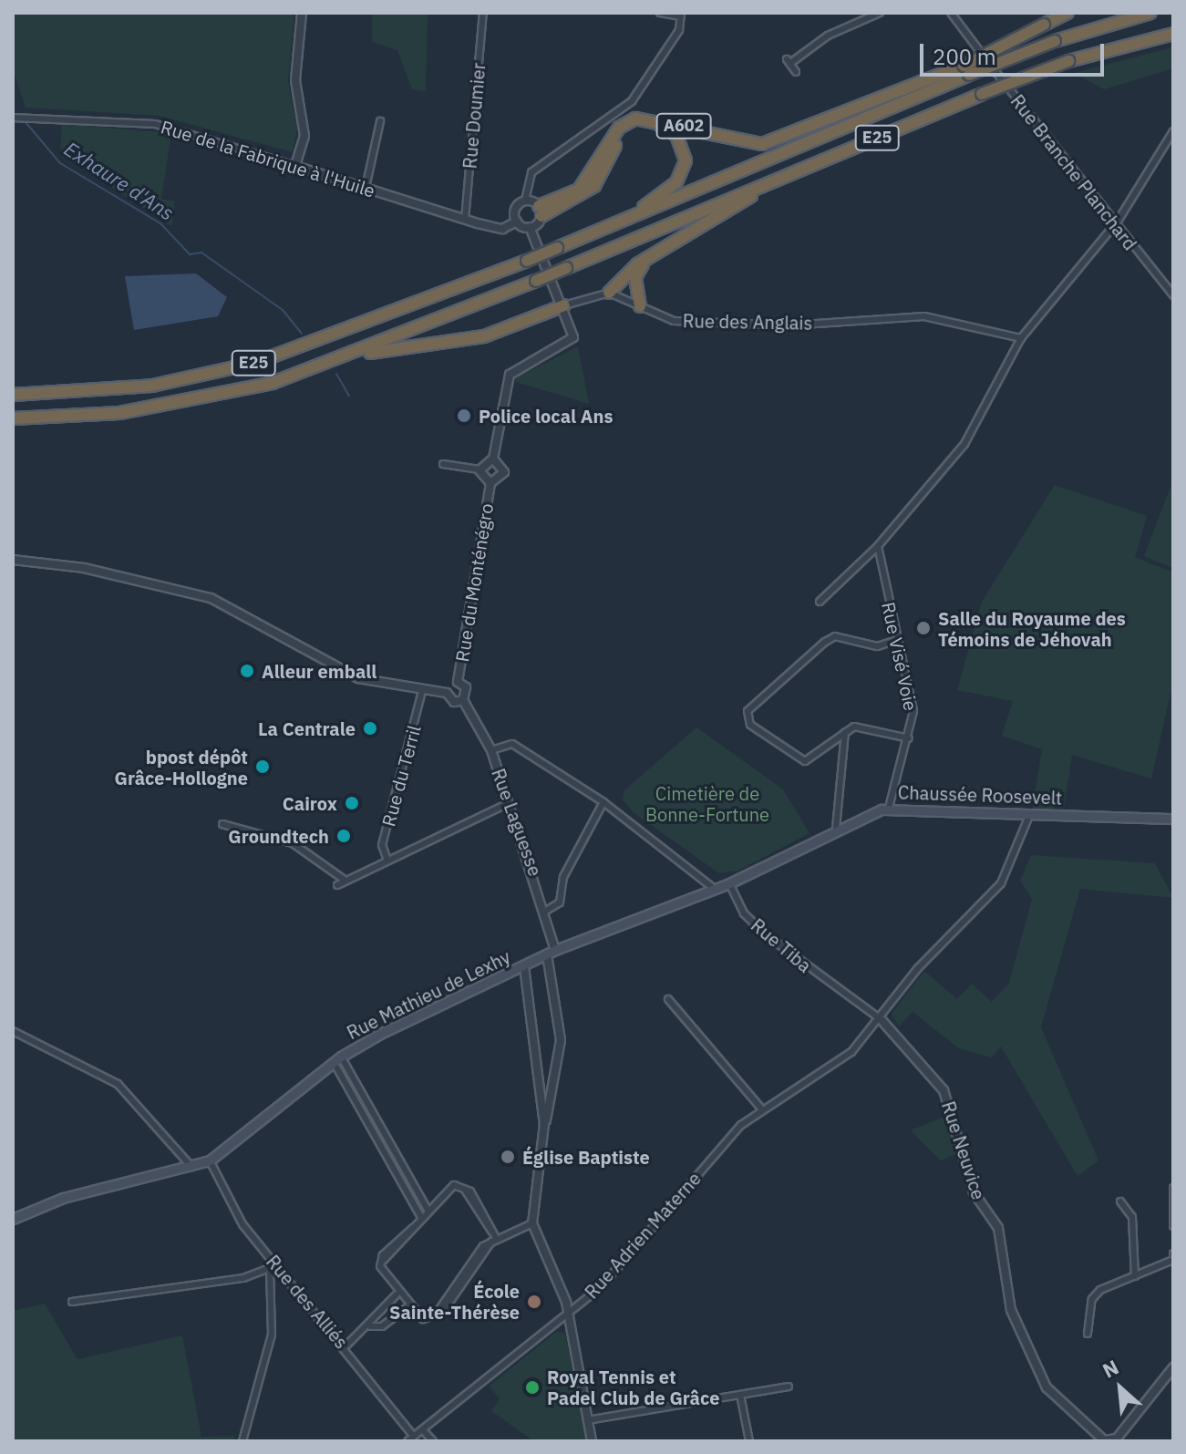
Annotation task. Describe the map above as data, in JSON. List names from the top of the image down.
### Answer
{
  "streets": {
    "highway": ["A602", "E25"],
    "main road": ["Chaussée Roosevelt", "Rue Mathieu de Lexhy"],
    "street": [
      "Rue Doumier",
      "Rue de la Fabrique à l'Huile",
      "Rue Branche Planchard",
      "Rue des Anglais",
      "Rue du Monténégro",
      "Rue Visé Voie",
      "Rue du Terril",
      "Rue Laguesse",
      "Rue Tiba",
      "Rue Neuvice",
      "Rue Adrien Materne",
      "Rue des Alliés"
    ]
  },
  "crossings": [
    ["Rue Doumier", "Rue de la Fabrique à l'Huile"],
    ["A602", "E25"],
    ["Rue du Monténégro", "Rue Laguesse"],
    ["Rue Visé Voie", "Chaussée Roosevelt"],
    ["Chaussée Roosevelt", "Rue Tiba"],
    ["Chaussée Roosevelt", "Rue Mathieu de Lexhy"],
    ["Chaussée Roosevelt", "Rue Adrien Materne"],
    ["Rue Laguesse", "Rue Mathieu de Lexhy"],
    ["Rue Tiba", "Rue Neuvice"],
    ["Rue Tiba", "Rue Adrien Materne"],
    ["Rue Mathieu de Lexhy", "Rue des Alliés"],
    ["Rue Neuvice", "Rue Adrien Materne"],
    ["Rue Adrien Materne", "Rue des Alliés"]
  ],
  "water": ["Exhaure d'Ans"],
  "parks": ["Cimetière de Bonne-Fortune"],
  "places": [
    "Police local Ans",
    "Salle du Royaume des Témoins de Jéhovah",
    "Alleur emball",
    "La Centrale",
    "bpost dépôt Grâce-Hollogne",
    "Cairox",
    "Groundtech",
    "Église Baptiste",
    "École Sainte-Thérèse",
    "Royal Tennis et Padel Club de Grâce"
  ],
  "scale_bar": "200 m",
  "north": "top left"
}
